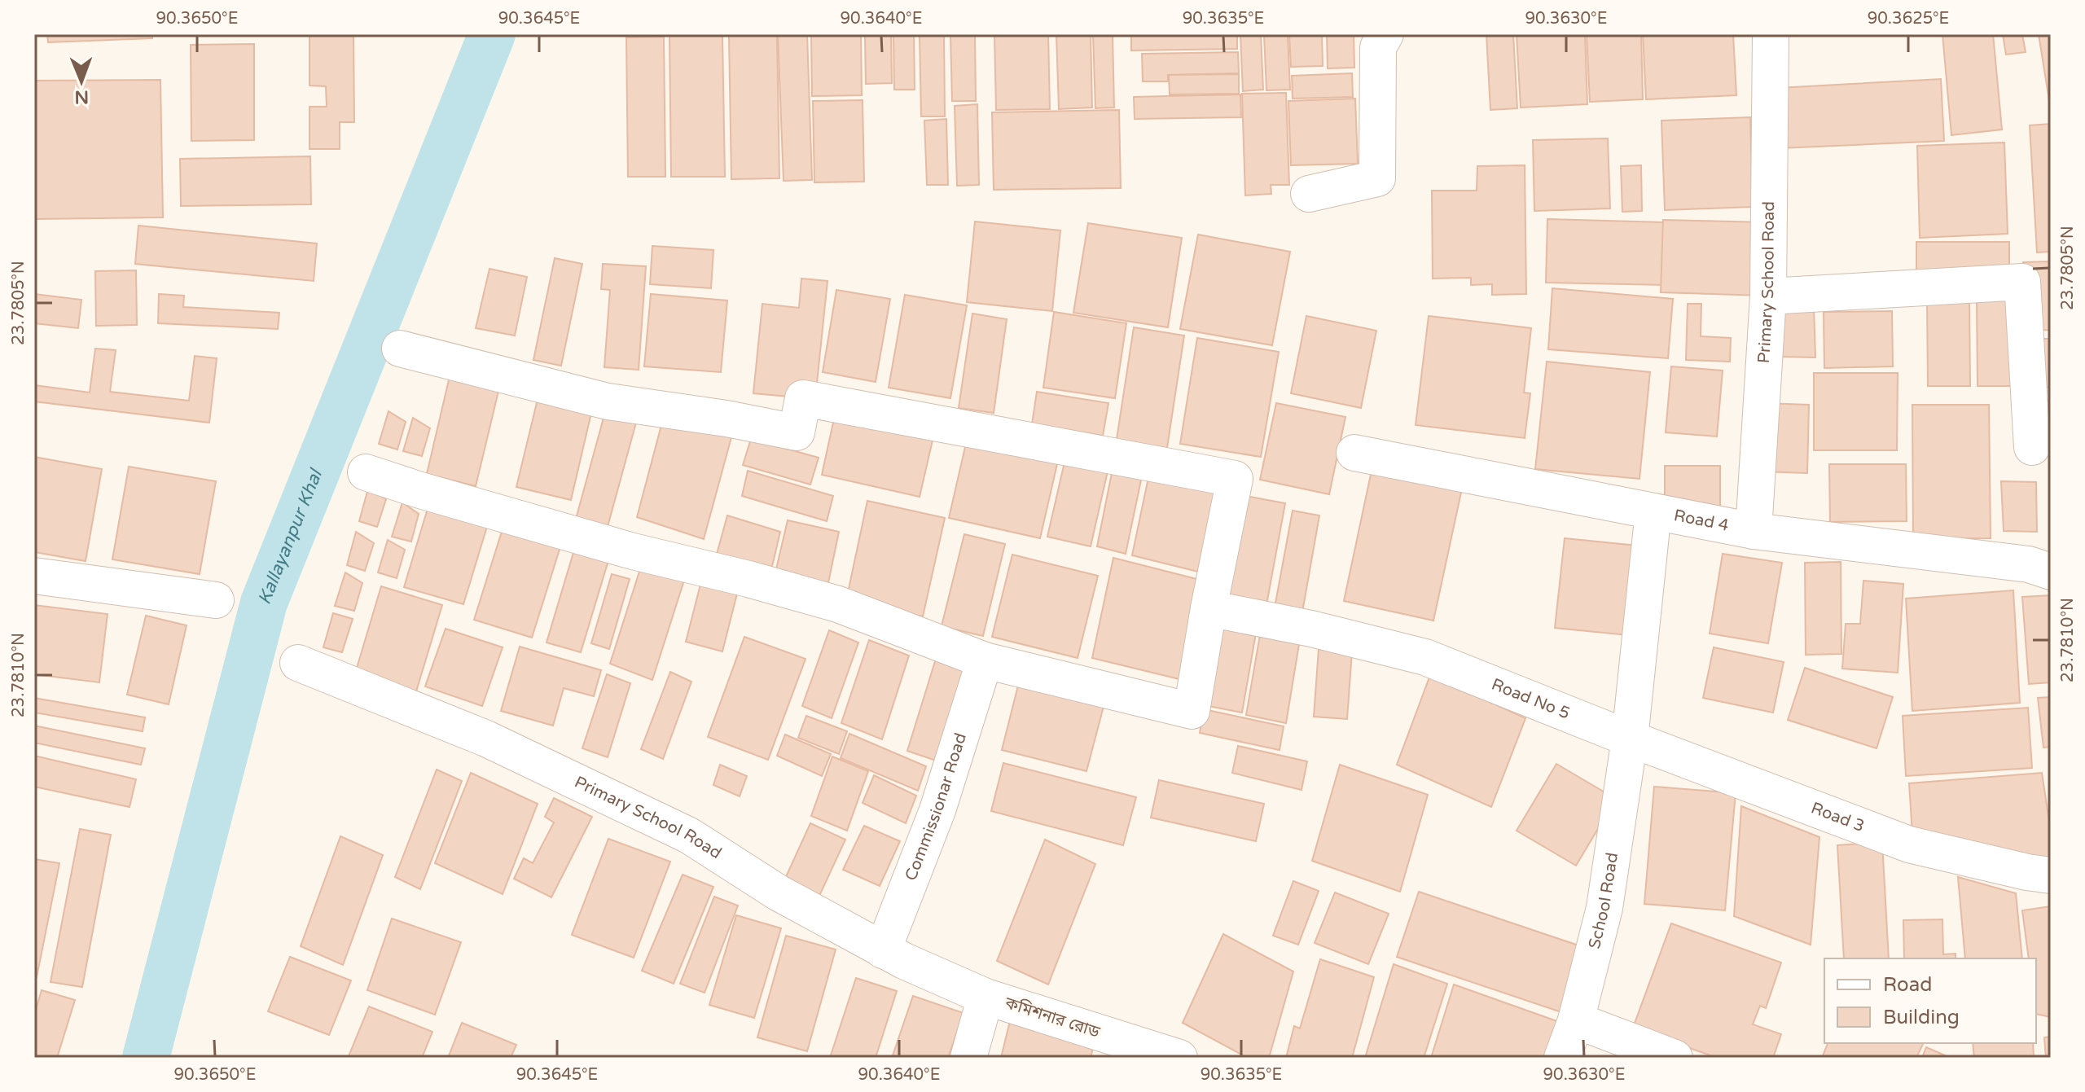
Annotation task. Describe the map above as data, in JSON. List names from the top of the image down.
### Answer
{
  "streets": {
    "street": [
      "Primary School Road",
      "Road 4",
      "Road No 5",
      "Commissionar Road",
      "Road 3",
      "School Road",
      "কমিশনার রোড"
    ]
  },
  "crossings": [
    ["Primary School Road", "Road 4"],
    ["Primary School Road", "Commissionar Road"],
    ["Primary School Road", "কমিশনার রোড"],
    ["Road No 5", "Road 3"],
    ["Road No 5", "School Road"],
    ["Road 3", "School Road"]
  ],
  "water": ["Kallayanpur Khal"],
  "legend": ["Road", "Building"],
  "north": "bottom",
  "coordinates": [
    "90.3650°E",
    "90.3645°E",
    "90.3640°E",
    "90.3635°E",
    "90.3630°E",
    "90.3625°E",
    "23.7805°N",
    "23.7810°N"
  ]
}
